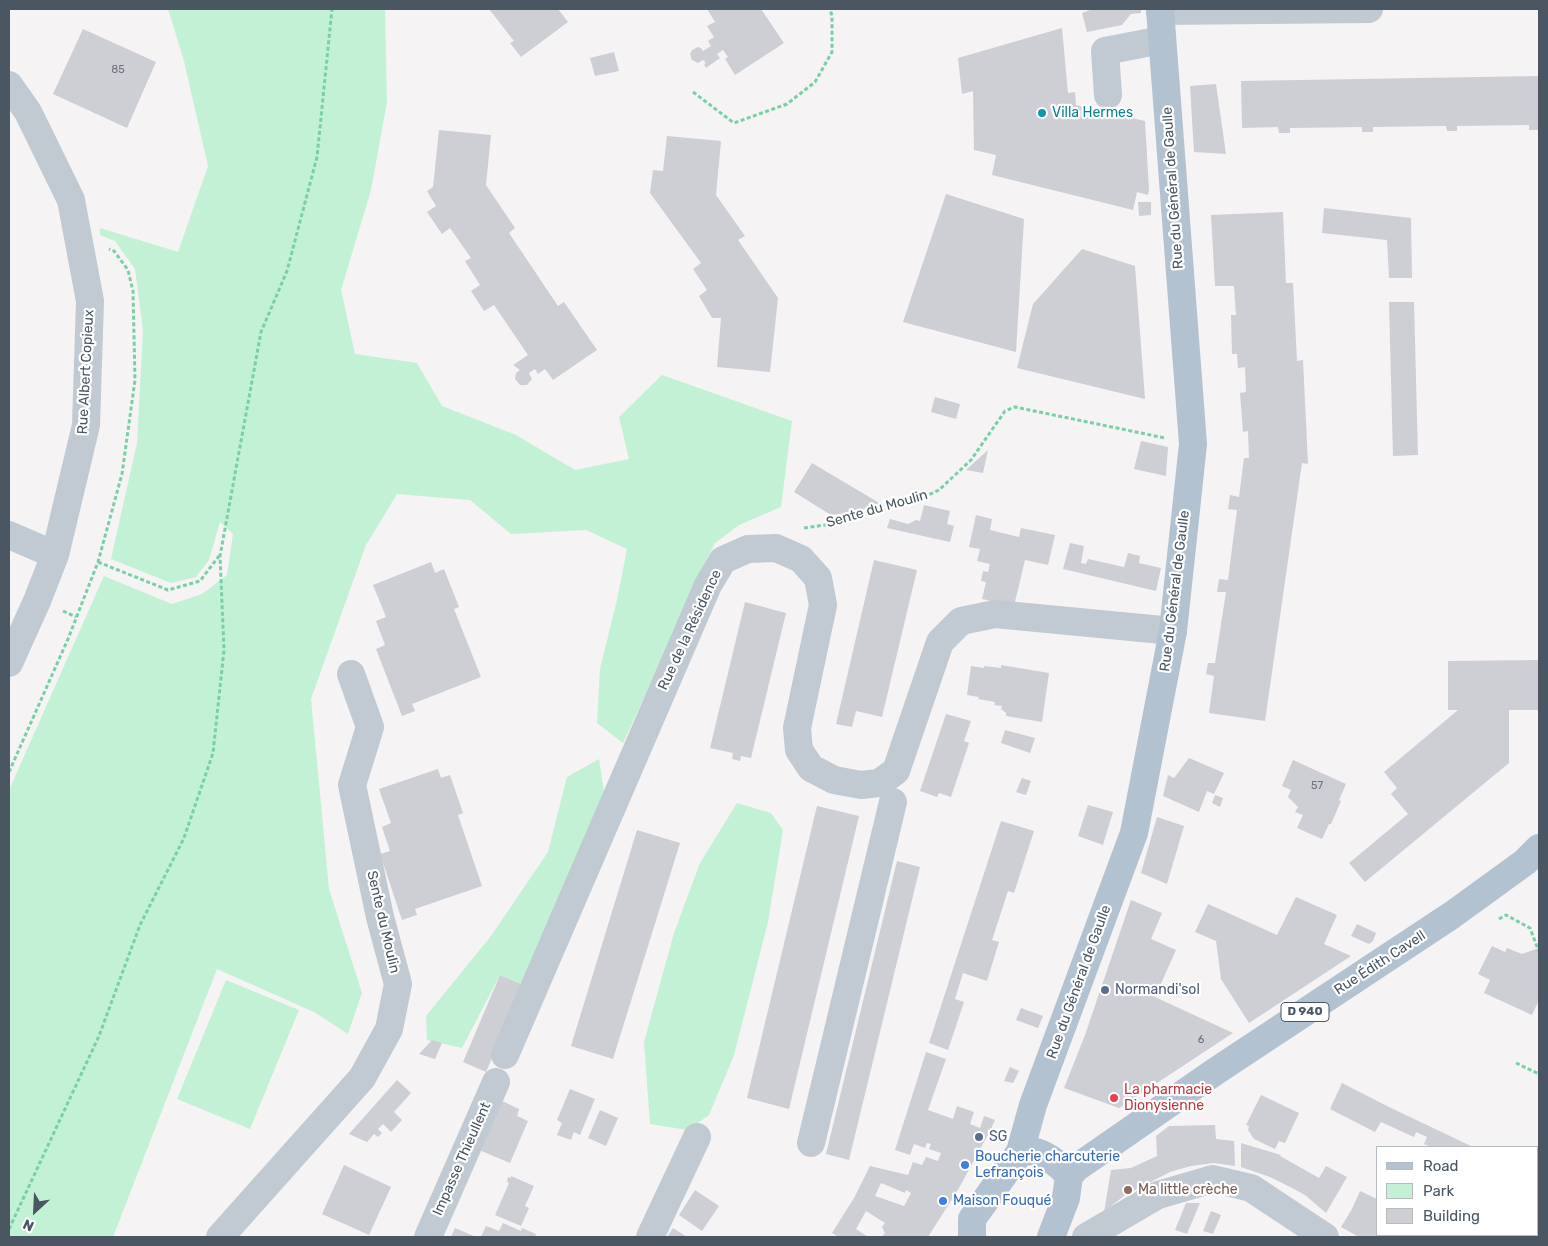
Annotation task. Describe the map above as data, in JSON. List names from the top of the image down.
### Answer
{
  "streets": {
    "main road": ["Rue du Général de Gaulle", "Rue Édith Cavell", "D 940"],
    "street": [
      "Rue Albert Copieux",
      "Sente du Moulin",
      "Rue de la Résidence",
      "Impasse Thieullent"
    ]
  },
  "crossings": [
    ["Rue du Général de Gaulle", "Rue de la Résidence"]
  ],
  "places": [
    "Villa Hermes",
    "Normandi'sol",
    "La pharmacie Dionysienne",
    "SG",
    "Boucherie charcuterie Lefrançois",
    "Ma little crèche",
    "Maison Fouqué"
  ],
  "house_numbers": ["85", "57", "6"],
  "legend": ["Road", "Park", "Building"],
  "north": "bottom left"
}
